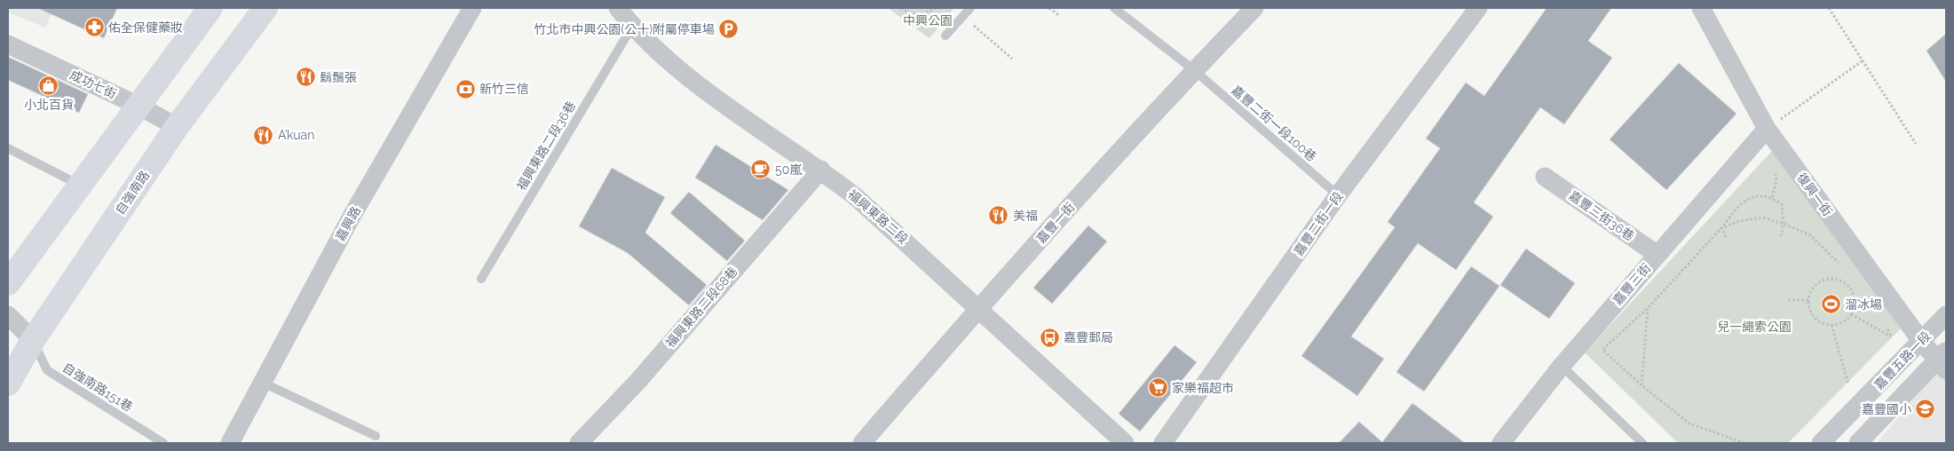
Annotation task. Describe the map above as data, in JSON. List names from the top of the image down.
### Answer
{
  "streets": {
    "main road": ["自強南路"],
    "street": [
      "成功七街",
      "復興一街",
      "嘉豐三街36巷",
      "福興東路二段",
      "嘉豐一街",
      "嘉興路",
      "嘉豐二街一段",
      "嘉豐三街",
      "福興東路二段68巷",
      "嘉豐五路一段"
    ],
    "lane": ["嘉豐二街一段100巷", "福興東路二段36巷", "自強南路151巷"]
  },
  "crossings": [
    ["成功七街", "自強南路"],
    ["嘉豐二街一段100巷", "嘉豐一街"],
    ["嘉豐二街一段100巷", "嘉豐二街一段"],
    ["福興東路二段36巷", "福興東路二段"],
    ["自強南路", "自強南路151巷"],
    ["復興一街", "嘉豐三街"],
    ["復興一街", "嘉豐五路一段"],
    ["嘉豐三街36巷", "嘉豐三街"],
    ["福興東路二段", "嘉豐一街"],
    ["福興東路二段", "福興東路二段68巷"]
  ],
  "parks": ["中興公園", "兒一繩索公園"],
  "places": {
    "pharmacy": ["佑全保健藥妝"],
    "parking": ["竹北市中興公園(公十)附屬停車場"],
    "restaurant": ["鬍鬚張", "A’kuan", "美福"],
    "shop": ["小北百貨"],
    "bank": ["新竹三信"],
    "cafe": ["50嵐"],
    "sports": ["溜冰場"],
    "bus stop": ["嘉豐郵局"],
    "supermarket": ["家樂福超市"],
    "school or university": ["嘉豐國小"]
  }
}
